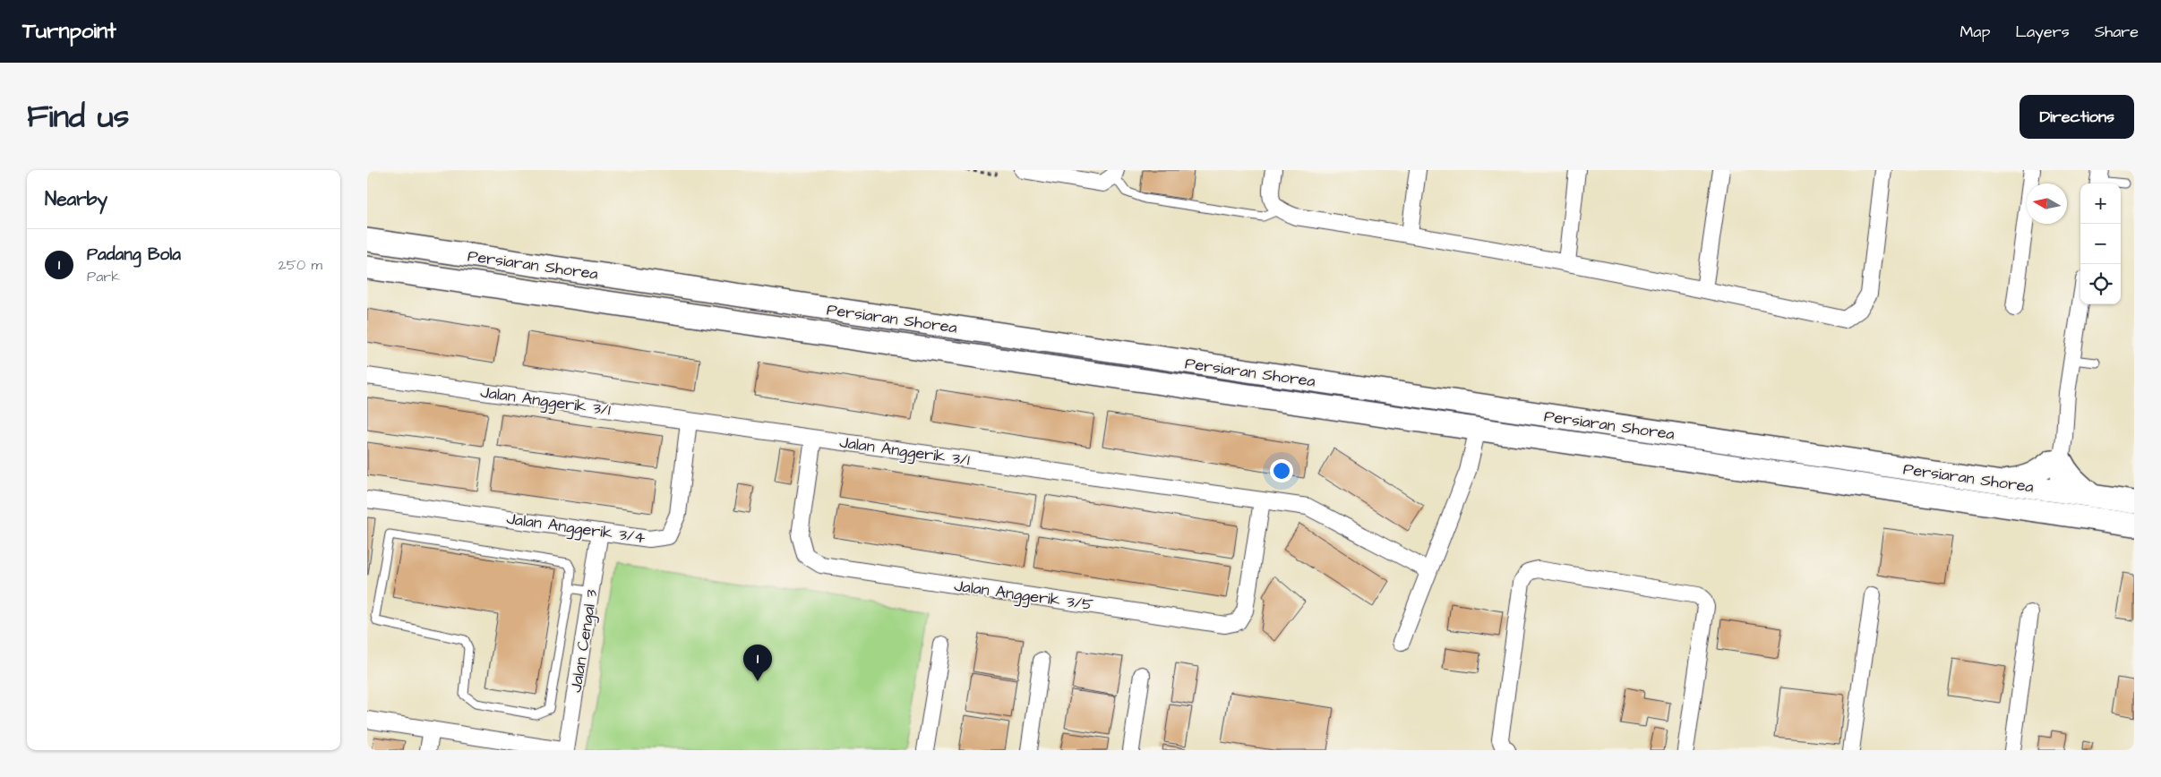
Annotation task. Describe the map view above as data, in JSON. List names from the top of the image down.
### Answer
{
  "streets": {
    "main road": ["Persiaran Shorea"],
    "street": [
      "Jalan Anggerik 3/1",
      "Jalan Anggerik 3/4",
      "Jalan Anggerik 3/5",
      "Jalan Cengal 3"
    ]
  },
  "crossings": [
    ["Jalan Anggerik 3/1", "Jalan Anggerik 3/4"],
    ["Jalan Anggerik 3/1", "Jalan Anggerik 3/5"],
    ["Jalan Anggerik 3/4", "Jalan Cengal 3"]
  ],
  "north": "left",
  "page": {
    "header": "Turnpoint",
    "nav": ["Map", "Layers", "Share"],
    "title": "Find us",
    "buttons": "Directions",
    "heading": "Nearby",
    "map_buttons": ["+", "−"],
    "list": [
      {
        "mark": "1",
        "name": "Padang Bola",
        "note": "Park",
        "value": "250 m"
      }
    ],
    "pins": "1"
  }
}
